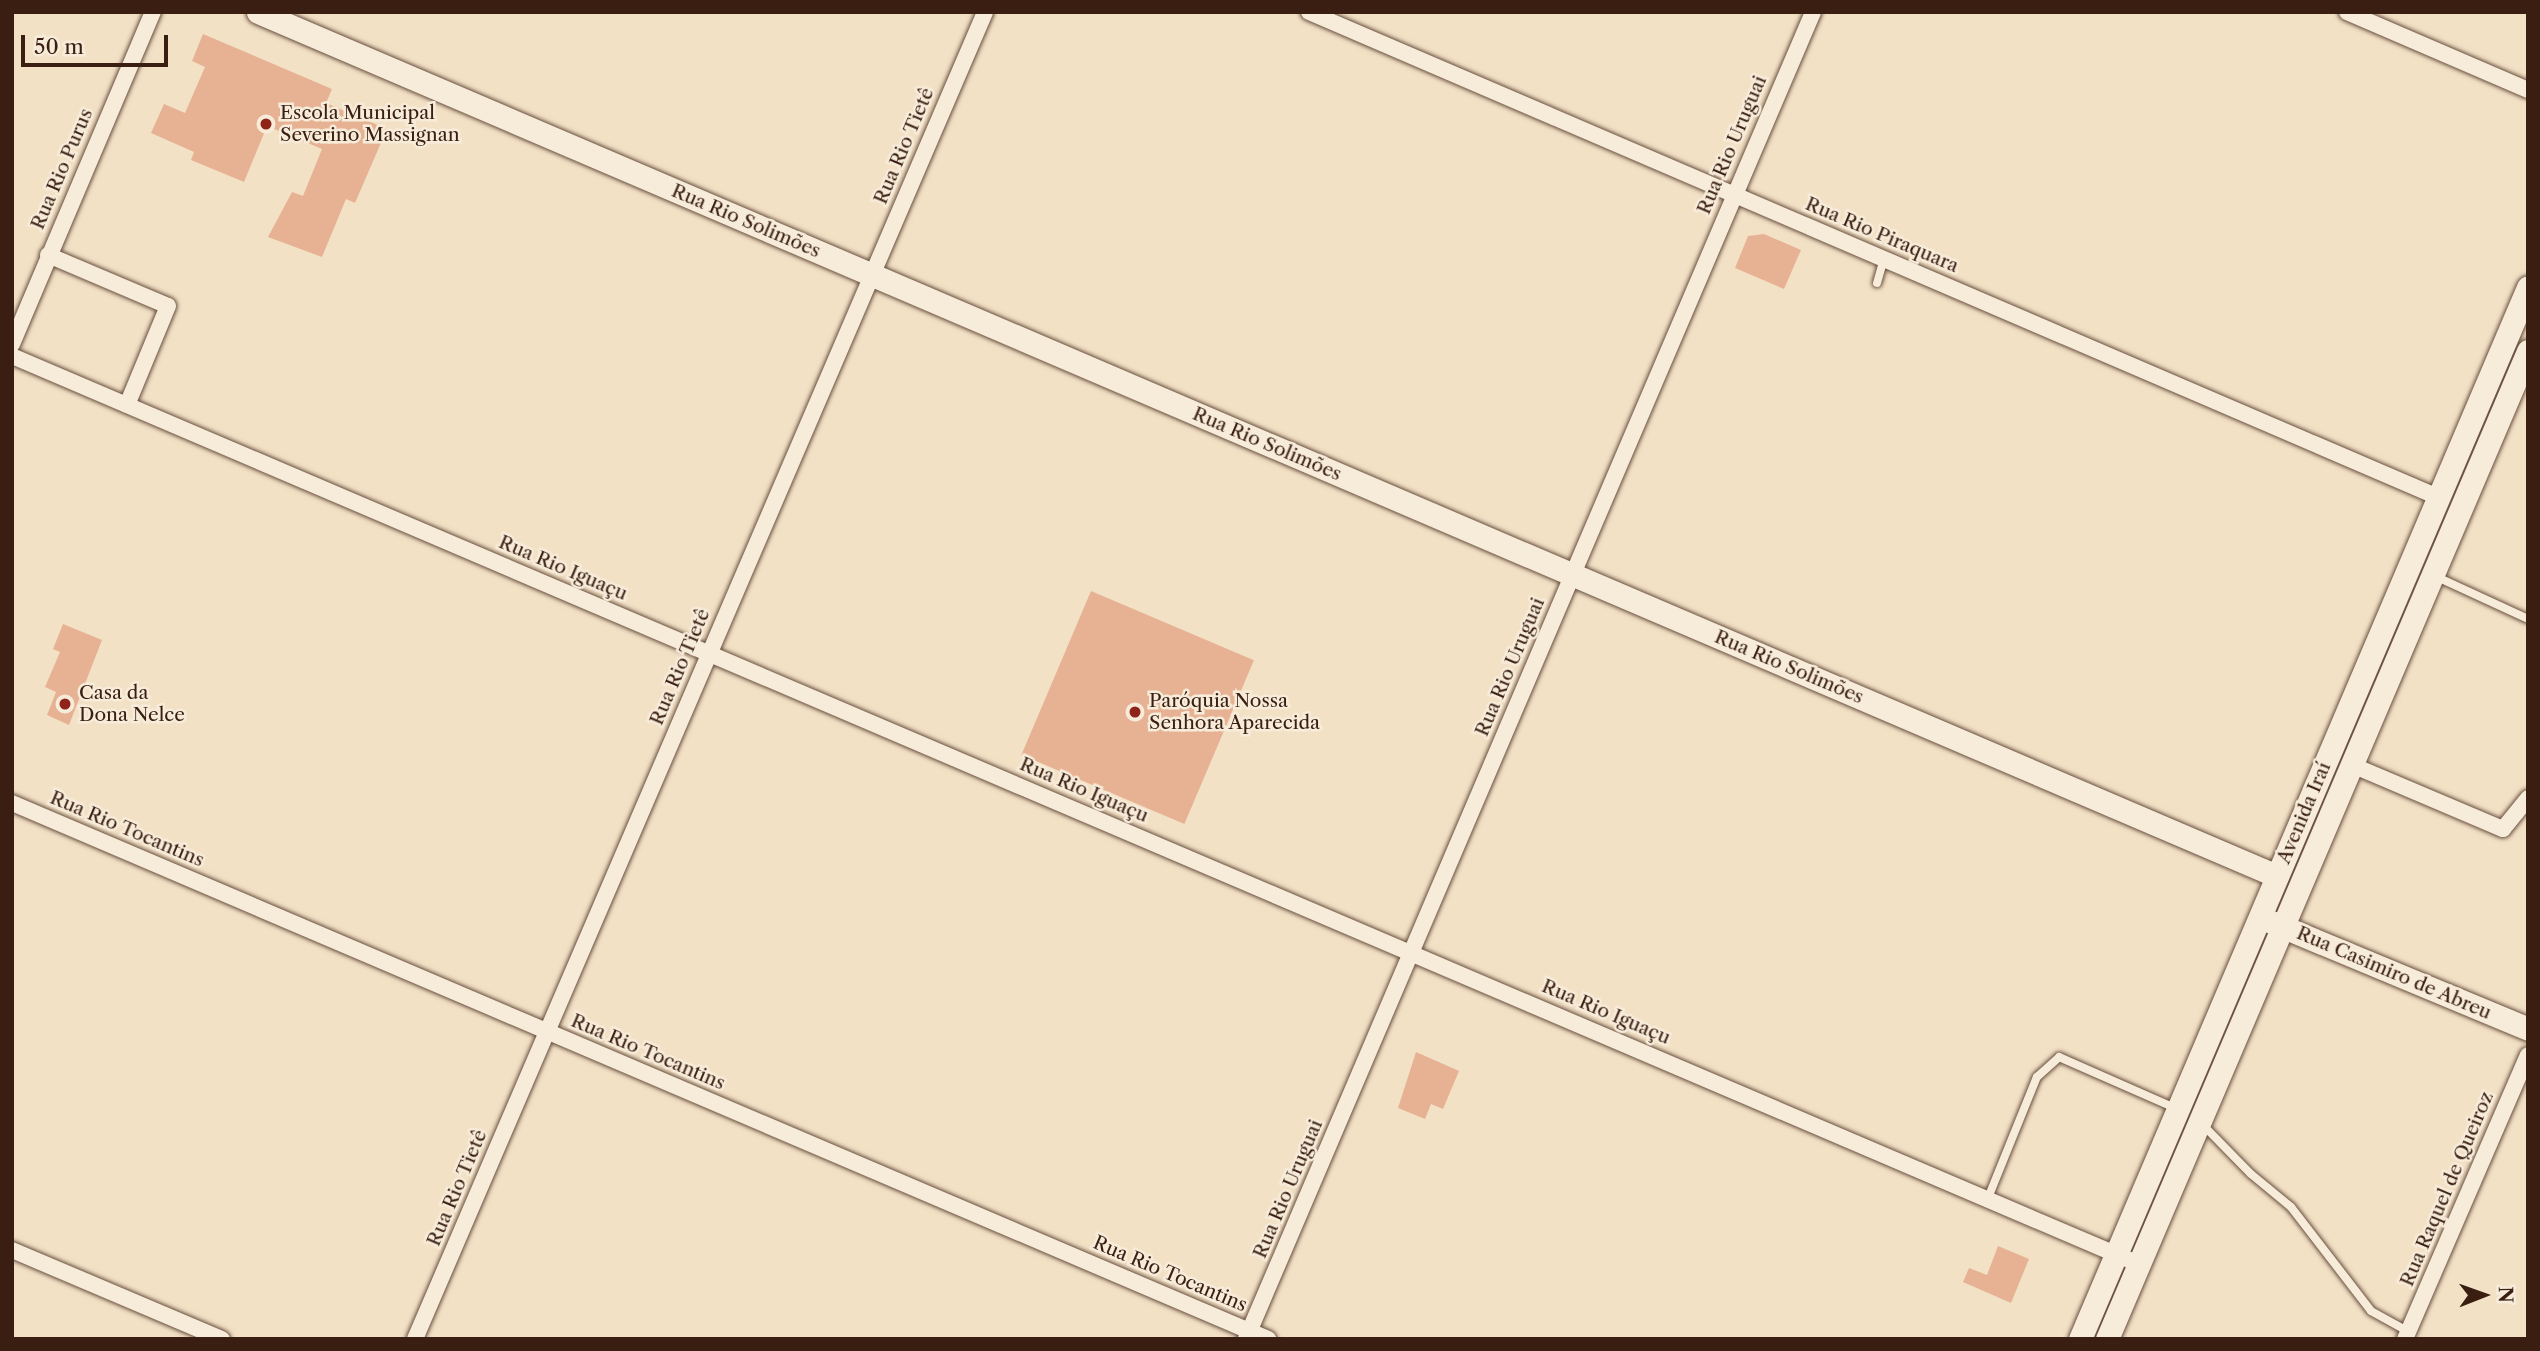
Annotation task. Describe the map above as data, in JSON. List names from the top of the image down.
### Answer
{
  "streets": {
    "street": [
      "Rua Rio Uruguai",
      "Rua Rio Tietê",
      "Rua Rio Purus",
      "Rua Rio Solimões",
      "Rua Rio Piraquara",
      "Rua Rio Iguaçu",
      "Avenida Iraí",
      "Rua Rio Tocantins",
      "Rua Casimiro de Abreu",
      "Rua Raquel de Queiroz"
    ]
  },
  "crossings": [
    ["Rua Rio Uruguai", "Rua Rio Solimões"],
    ["Rua Rio Uruguai", "Rua Rio Piraquara"],
    ["Rua Rio Uruguai", "Rua Rio Iguaçu"],
    ["Rua Rio Uruguai", "Rua Rio Tocantins"],
    ["Rua Rio Tietê", "Rua Rio Solimões"],
    ["Rua Rio Tietê", "Rua Rio Iguaçu"],
    ["Rua Rio Tietê", "Rua Rio Tocantins"],
    ["Rua Rio Solimões", "Avenida Iraí"],
    ["Rua Rio Piraquara", "Avenida Iraí"],
    ["Rua Rio Iguaçu", "Avenida Iraí"],
    ["Avenida Iraí", "Rua Casimiro de Abreu"]
  ],
  "places": ["Escola Municipal Severino Massignan", "Casa da Dona Nelce", "Paróquia Nossa Senhora Aparecida"],
  "scale_bar": "50 m",
  "north": "right"
}
